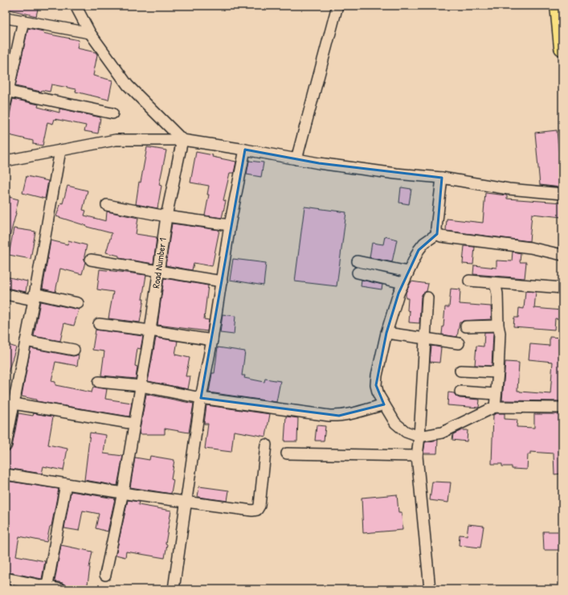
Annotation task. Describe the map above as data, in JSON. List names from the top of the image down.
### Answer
{
  "streets": {
    "street": ["Road Number 1"]
  }
}
